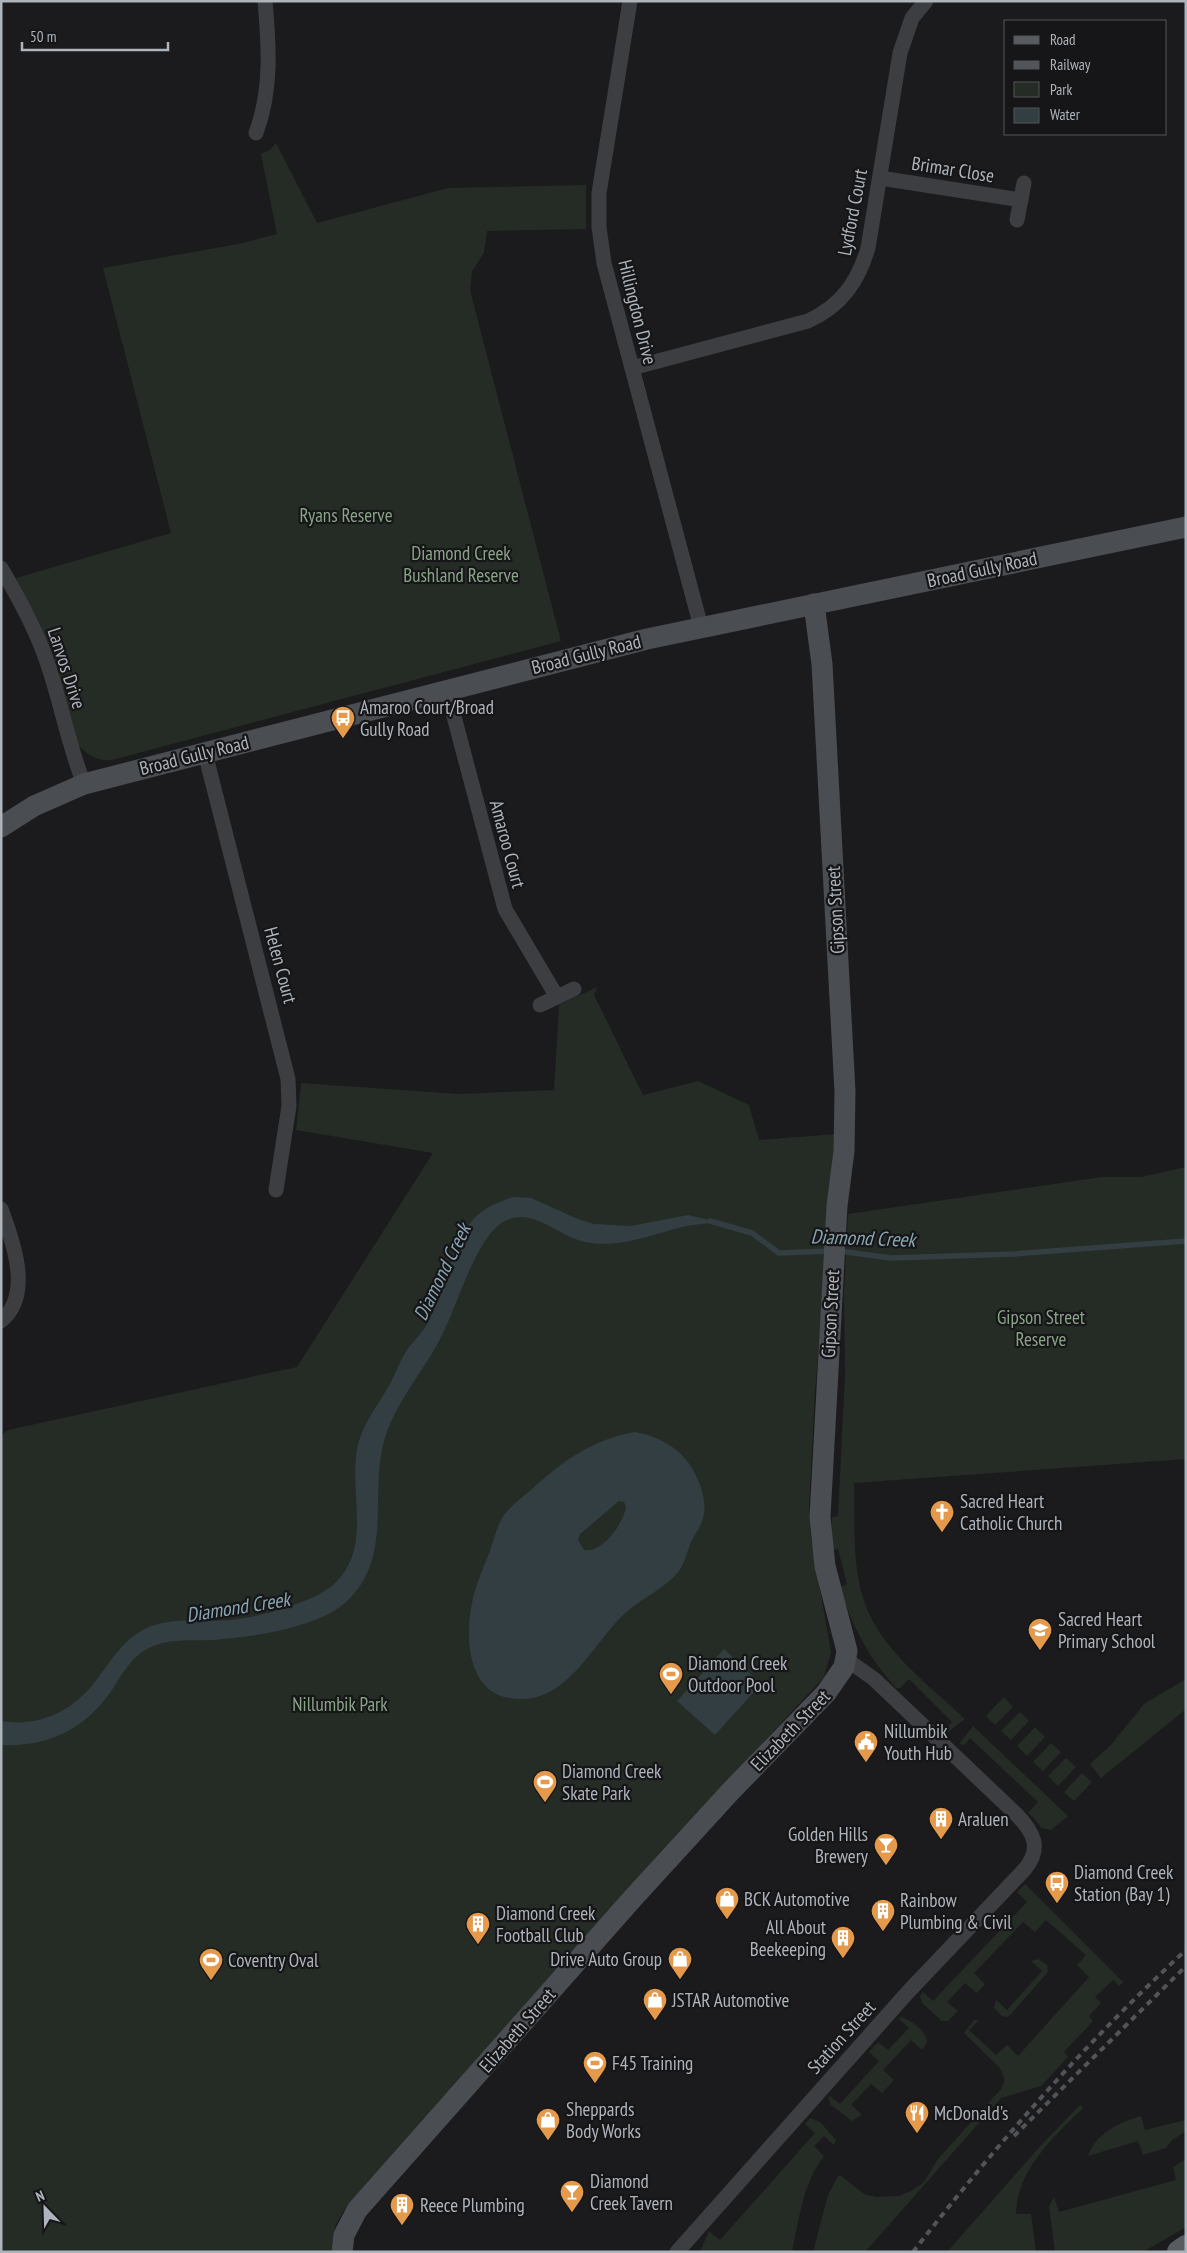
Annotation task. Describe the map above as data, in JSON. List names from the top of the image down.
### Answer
{
  "streets": {
    "street": [
      "Brimar Close",
      "Lydford Court",
      "Hillingdon Drive",
      "Broad Gully Road",
      "Lanvos Drive",
      "Amaroo Court",
      "Gipson Street",
      "Helen Court",
      "Elizabeth Street",
      "Station Street"
    ]
  },
  "crossings": [
    ["Brimar Close", "Lydford Court"],
    ["Lydford Court", "Hillingdon Drive"],
    ["Hillingdon Drive", "Broad Gully Road"],
    ["Broad Gully Road", "Lanvos Drive"],
    ["Broad Gully Road", "Amaroo Court"],
    ["Broad Gully Road", "Gipson Street"],
    ["Broad Gully Road", "Helen Court"],
    ["Gipson Street", "Elizabeth Street"],
    ["Gipson Street", "Station Street"],
    ["Elizabeth Street", "Station Street"]
  ],
  "water": ["Diamond Creek"],
  "parks": [
    "Ryans Reserve",
    "Diamond Creek Bushland Reserve",
    "Gipson Street Reserve",
    "Nillumbik Park"
  ],
  "places": {
    "bus stop": ["Amaroo Court/Broad Gully Road", "Diamond Creek Station (Bay 1)"],
    "church": ["Sacred Heart Catholic Church"],
    "school or university": ["Sacred Heart Primary School"],
    "sports": [
      "Diamond Creek Outdoor Pool",
      "Diamond Creek Skate Park",
      "Coventry Oval",
      "F45 Training"
    ],
    "public building": ["Nillumbik Youth Hub"],
    "building": [
      "Araluen",
      "Rainbow Plumbing & Civil",
      "Diamond Creek Football Club",
      "All About Beekeeping",
      "Reece Plumbing"
    ],
    "bar": ["Golden Hills Brewery", "Diamond Creek Tavern"],
    "shop": [
      "BCK Automotive",
      "Drive Auto Group",
      "JSTAR Automotive",
      "Sheppards Body Works"
    ],
    "restaurant": ["McDonald's"]
  },
  "legend": [
    "Road",
    "Railway",
    "Park",
    "Water"
  ],
  "scale_bar": "50 m",
  "north": "top left"
}
